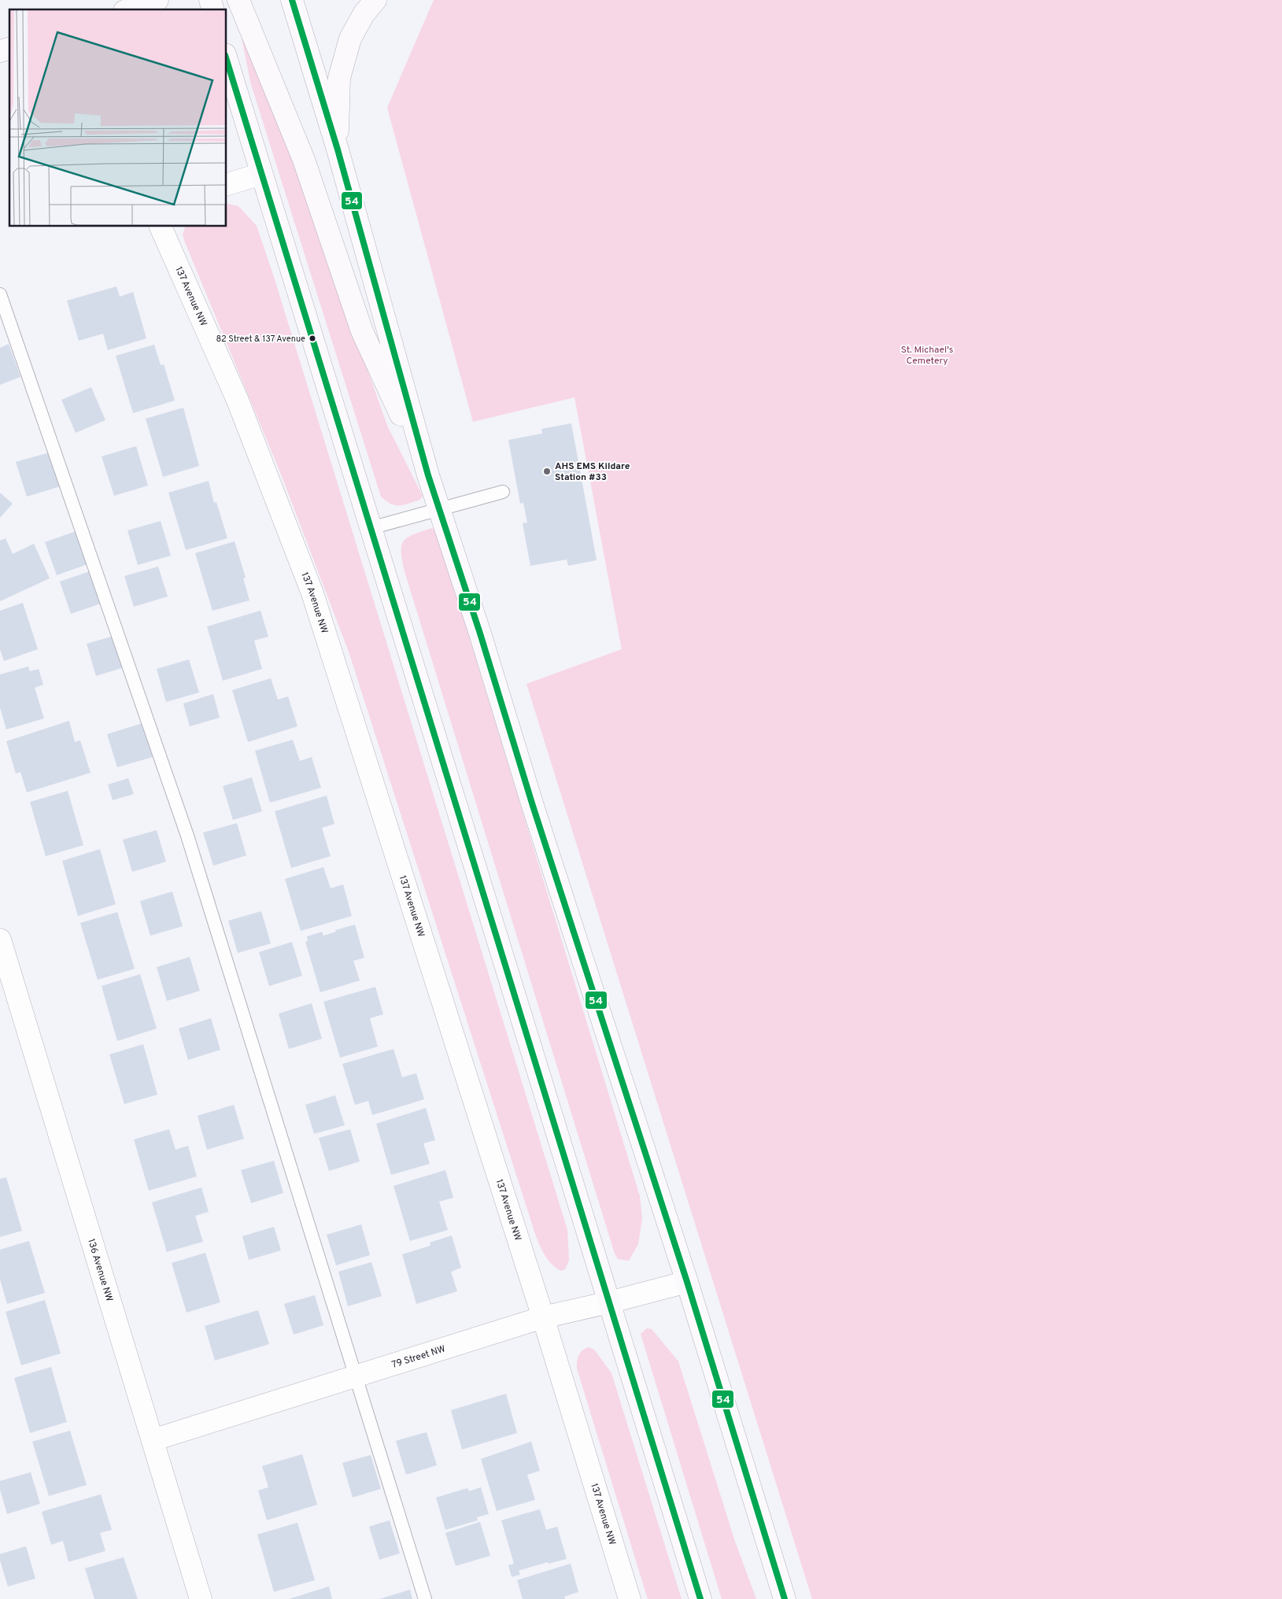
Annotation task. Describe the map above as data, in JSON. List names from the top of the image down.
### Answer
{
  "streets": {
    "street": ["137 Avenue NW", "136 Avenue NW", "79 Street NW"]
  },
  "crossings": [
    ["137 Avenue NW", "79 Street NW"],
    ["136 Avenue NW", "79 Street NW"]
  ],
  "parks": ["St. Michael's Cemetery"],
  "places": ["82 Street & 137 Avenue", "AHS EMS Kildare Station #33"],
  "lines": ["transit line 54"]
}
